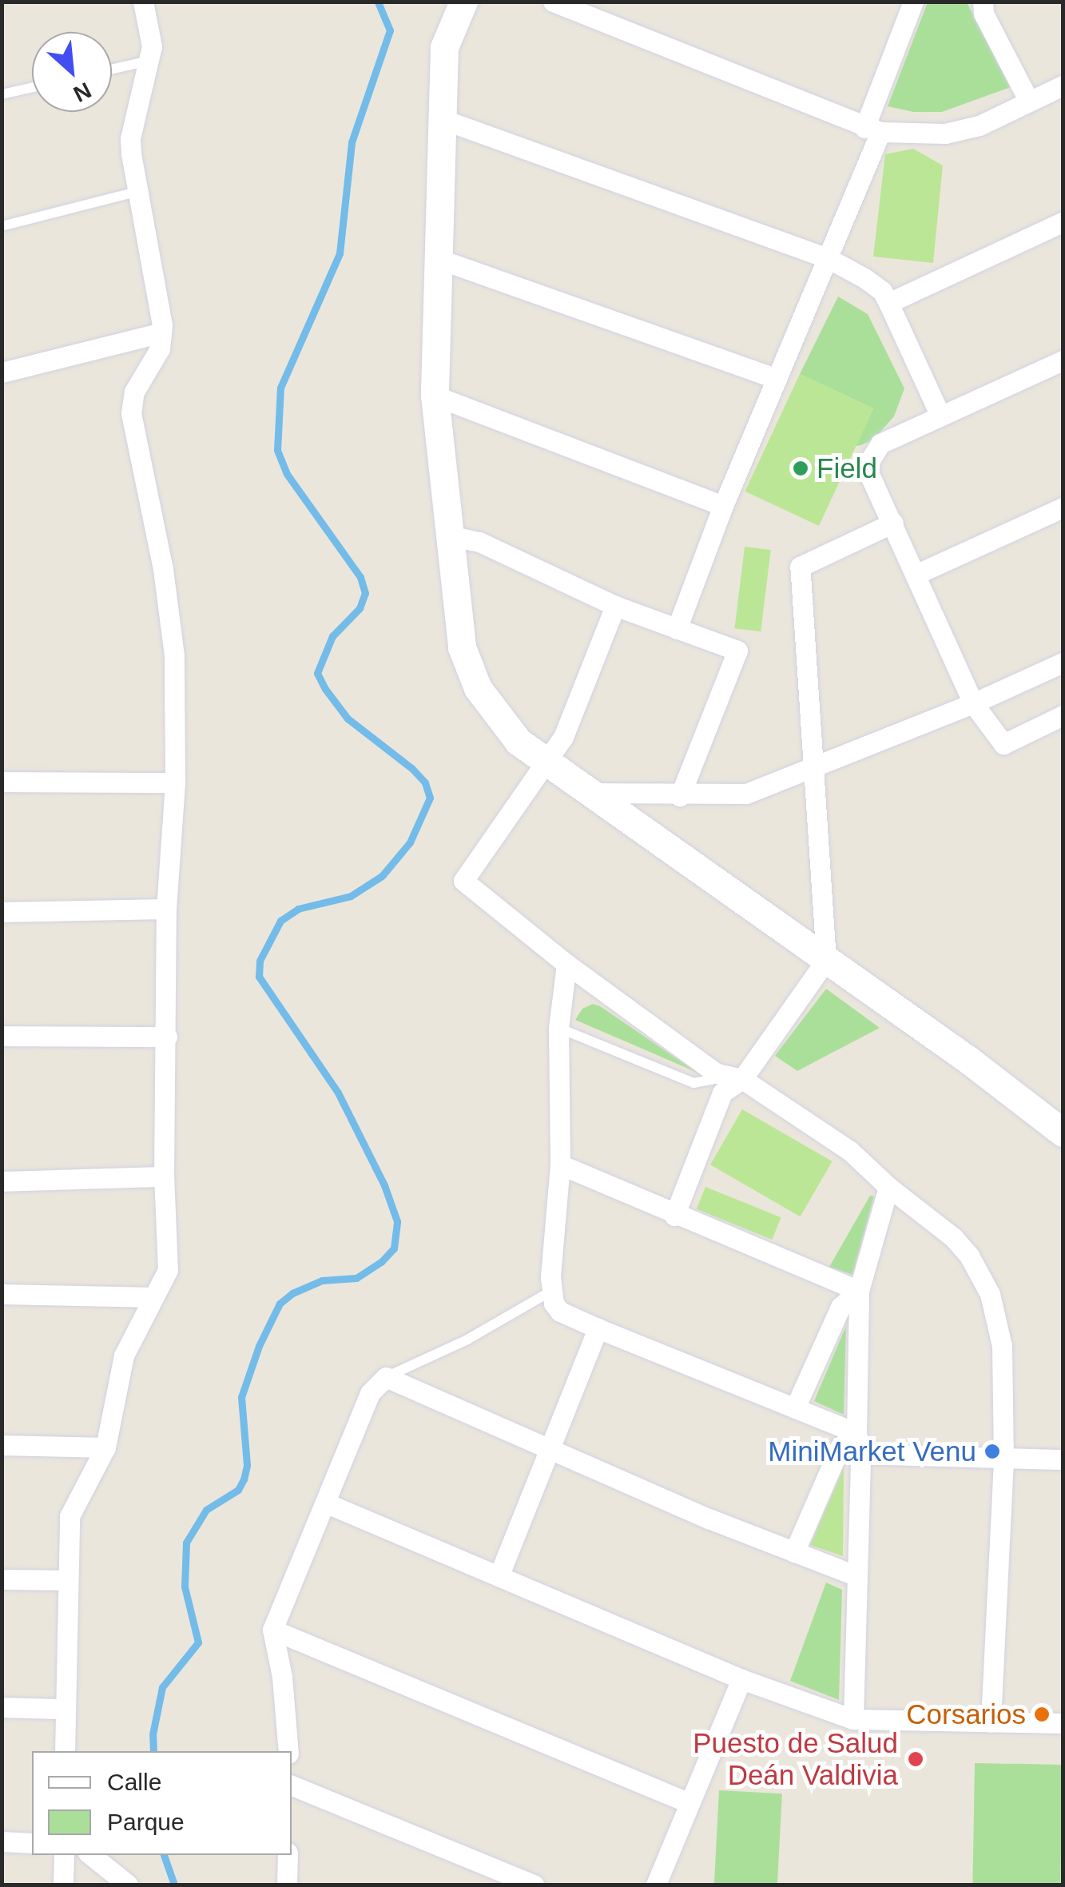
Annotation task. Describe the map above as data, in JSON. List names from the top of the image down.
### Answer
{
  "places": [
    "Field",
    "MiniMarket Venu",
    "Corsarios",
    "Puesto de Salud Deán Valdivia"
  ],
  "legend": ["Calle", "Parque"],
  "north": "bottom right"
}
